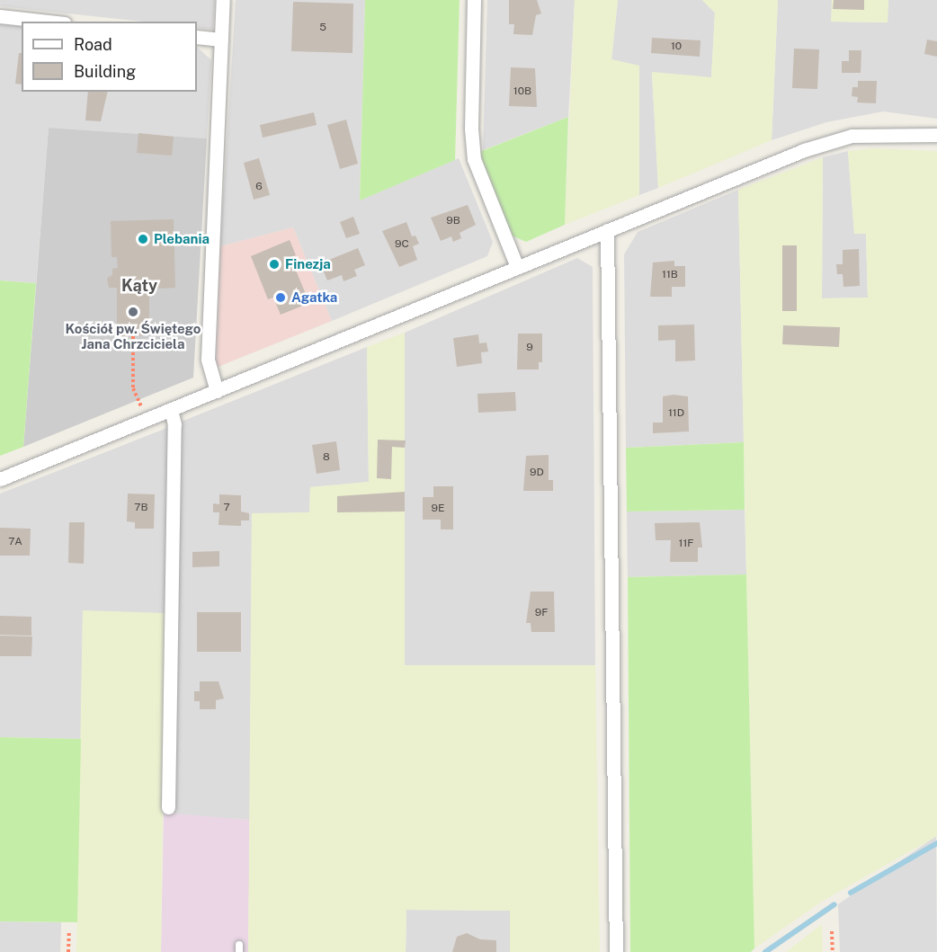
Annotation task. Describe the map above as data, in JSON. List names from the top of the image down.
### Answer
{
  "districts": ["Kąty"],
  "places": [
    "Plebania",
    "Finezja",
    "Agatka",
    "Kościół pw. Świętego Jana Chrzciciela"
  ],
  "house_numbers": [
    "5",
    "10",
    "10B",
    "6",
    "9B",
    "9C",
    "11B",
    "9",
    "11D",
    "8",
    "9D",
    "7B",
    "7",
    "9E",
    "7A",
    "11F",
    "9F"
  ],
  "legend": ["Road", "Building"]
}
